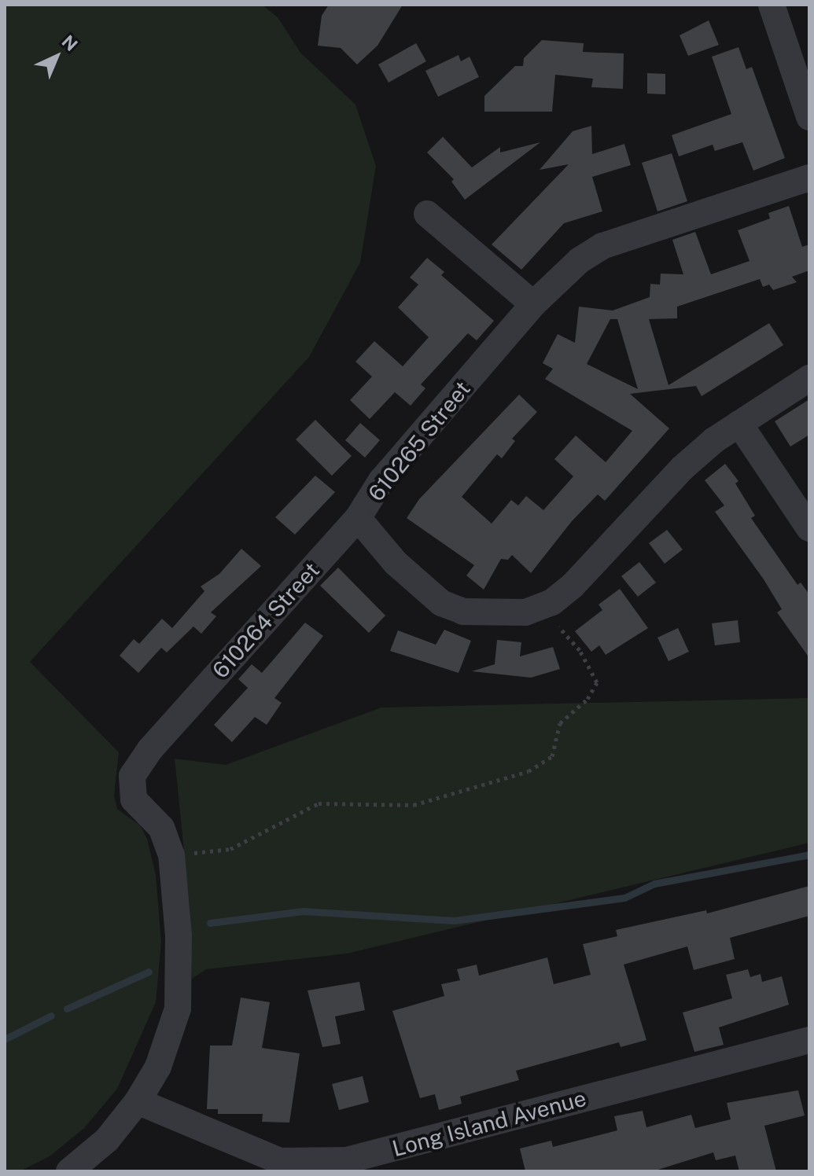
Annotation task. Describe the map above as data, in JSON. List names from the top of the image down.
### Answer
{
  "streets": {
    "street": ["610265 Street", "610264 Street", "Long Island Avenue"]
  },
  "crossings": [
    ["610265 Street", "610264 Street"],
    ["610264 Street", "Long Island Avenue"]
  ],
  "north": "top right"
}
